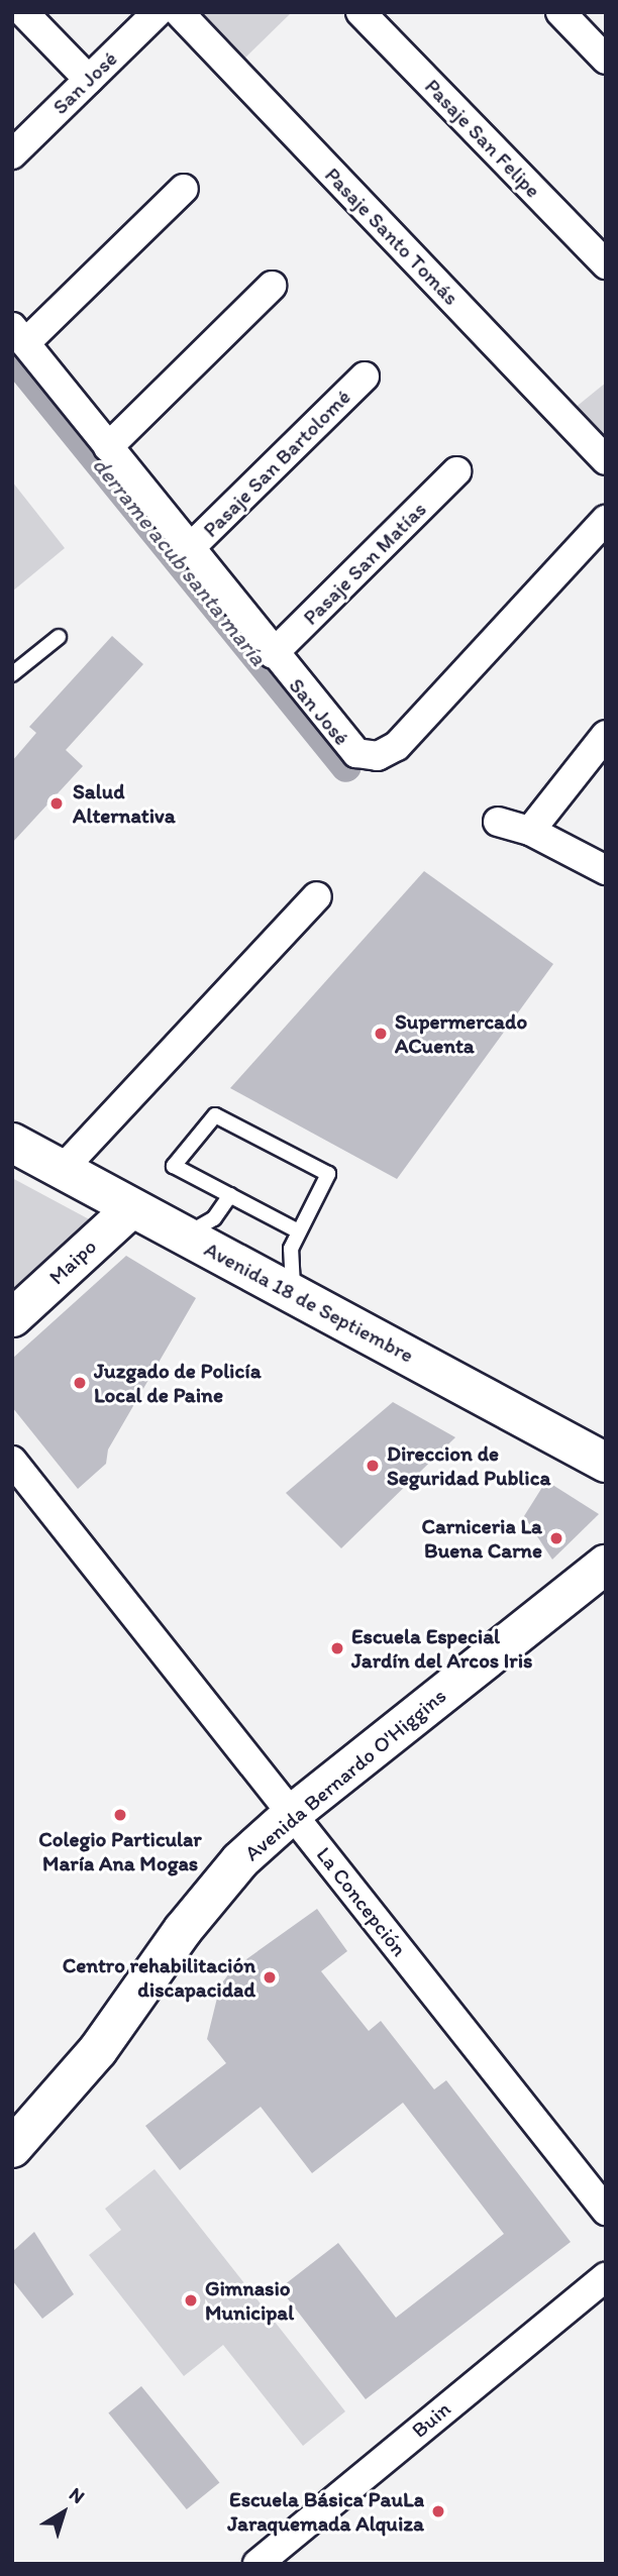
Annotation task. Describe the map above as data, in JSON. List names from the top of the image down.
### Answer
{
  "streets": {
    "main road": ["Avenida 18 de Septiembre", "Avenida Bernardo O'Higgins"],
    "street": [
      "San José",
      "Pasaje San Felipe",
      "Pasaje Santo Tomás",
      "Pasaje San Bartolomé",
      "Pasaje San Matías",
      "Maipo",
      "La Concepción",
      "Buin"
    ]
  },
  "crossings": [
    ["San José", "Pasaje San Bartolomé"],
    ["San José", "Pasaje San Matías"],
    ["Maipo", "Avenida 18 de Septiembre"],
    ["Avenida Bernardo O'Higgins", "La Concepción"]
  ],
  "water": ["derrame acub santa maría"],
  "places": [
    "Salud Alternativa",
    "Supermercado ACuenta",
    "Juzgado de Policía Local de Paine",
    "Direccion de Seguridad Publica",
    "Carniceria La Buena Carne",
    "Escuela Especial Jardín del Arcos Iris",
    "Colegio Particular María Ana Mogas",
    "Centro rehabilitación discapacidad",
    "Gimnasio Municipal",
    "Escuela Básica PauLa Jaraquemada Alquiza"
  ],
  "north": "top right"
}
